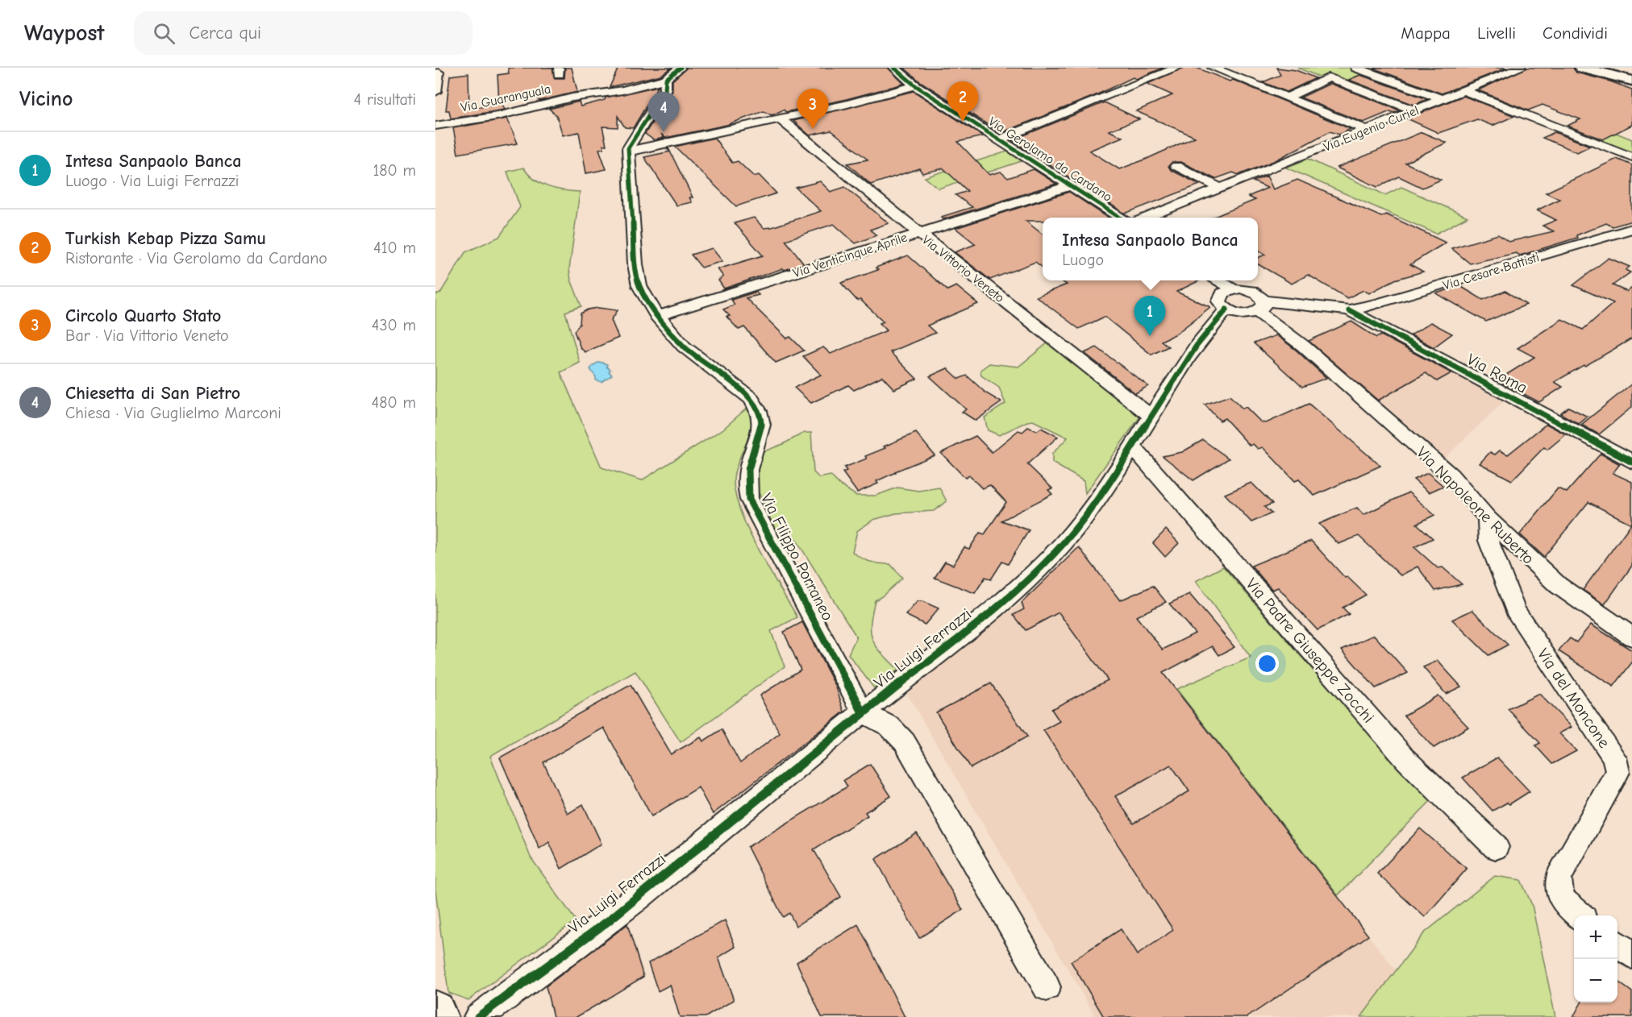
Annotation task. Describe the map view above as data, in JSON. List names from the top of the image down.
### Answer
{
  "streets": {
    "street": [
      "Via Guaranguala",
      "Via Eugenio Curiel",
      "Via Gerolamo da Cardano",
      "Via Venticinque Aprile",
      "Via Vittorio Veneto",
      "Via Cesare Battisti",
      "Via Roma",
      "Via Napoleone Ruberto",
      "Via Filippo Porraneo",
      "Via Luigi Ferrazzi",
      "Via Padre Giuseppe Zocchi",
      "Via del Moncone"
    ]
  },
  "crossings": [
    ["Via Gerolamo da Cardano", "Via Venticinque Aprile"],
    ["Via Venticinque Aprile", "Via Vittorio Veneto"],
    ["Via Venticinque Aprile", "Via Filippo Porraneo"],
    ["Via Vittorio Veneto", "Via Luigi Ferrazzi"],
    ["Via Cesare Battisti", "Via Roma"],
    ["Via Roma", "Via Napoleone Ruberto"],
    ["Via Roma", "Via Luigi Ferrazzi"],
    ["Via Napoleone Ruberto", "Via del Moncone"],
    ["Via Filippo Porraneo", "Via Luigi Ferrazzi"],
    ["Via Luigi Ferrazzi", "Via Padre Giuseppe Zocchi"]
  ],
  "page": {
    "header": "Waypost",
    "search": "Cerca qui",
    "nav": ["Mappa", "Livelli", "Condividi"],
    "heading": ["Vicino", "4 risultati"],
    "pins": [
      "2",
      "3",
      "4",
      "1"
    ],
    "list": [
      {
        "mark": "1",
        "name": "Intesa Sanpaolo Banca",
        "note": "Luogo · Via Luigi Ferrazzi",
        "value": "180 m"
      },
      {
        "mark": "2",
        "name": "Turkish Kebap Pizza Samu",
        "note": "Ristorante · Via Gerolamo da Cardano",
        "value": "410 m"
      },
      {
        "mark": "3",
        "name": "Circolo Quarto Stato",
        "note": "Bar · Via Vittorio Veneto",
        "value": "430 m"
      },
      {
        "mark": "4",
        "name": "Chiesetta di San Pietro",
        "note": "Chiesa · Via Guglielmo Marconi",
        "value": "480 m"
      }
    ],
    "popup": ["Intesa Sanpaolo Banca", "Luogo"],
    "map_buttons": ["+", "−"]
  }
}
